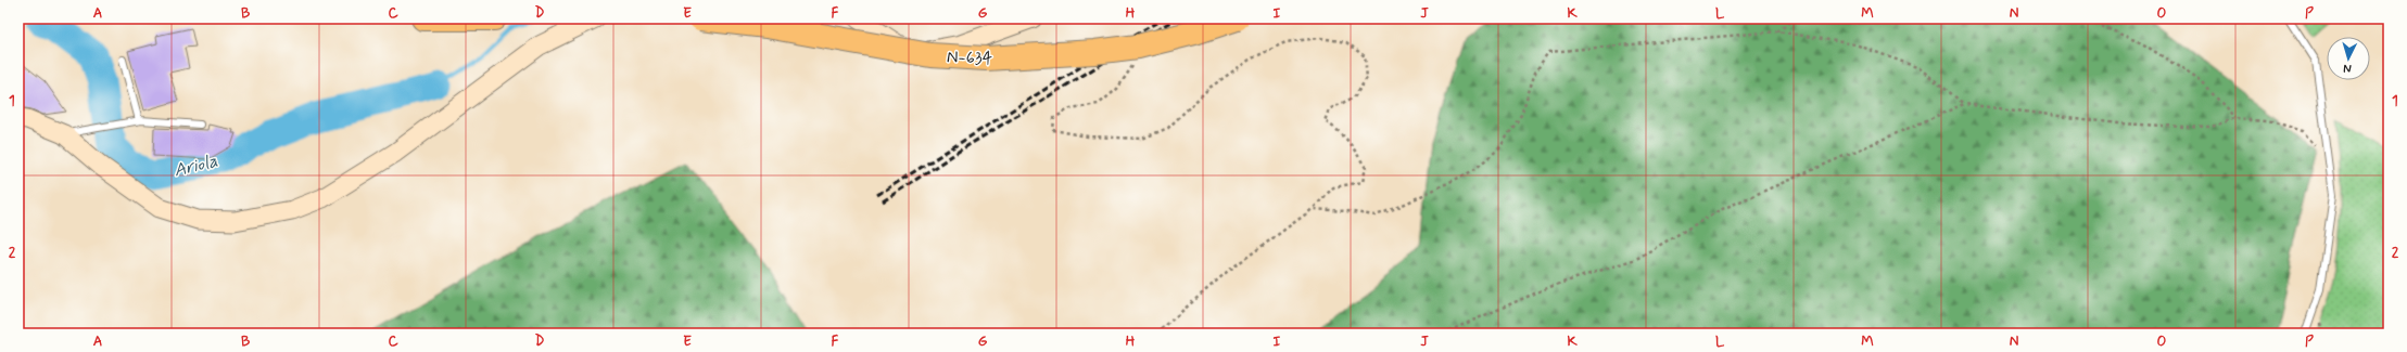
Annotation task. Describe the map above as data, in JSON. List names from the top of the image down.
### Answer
{
  "streets": {
    "highway": ["N-634"]
  },
  "water": ["Ariola"],
  "north": "bottom",
  "grid": {
    "columns": [
      "A",
      "B",
      "C",
      "D",
      "E",
      "F",
      "G",
      "H",
      "I",
      "J",
      "K",
      "L",
      "M",
      "N",
      "O",
      "P"
    ],
    "rows": ["1", "2"]
  }
}
